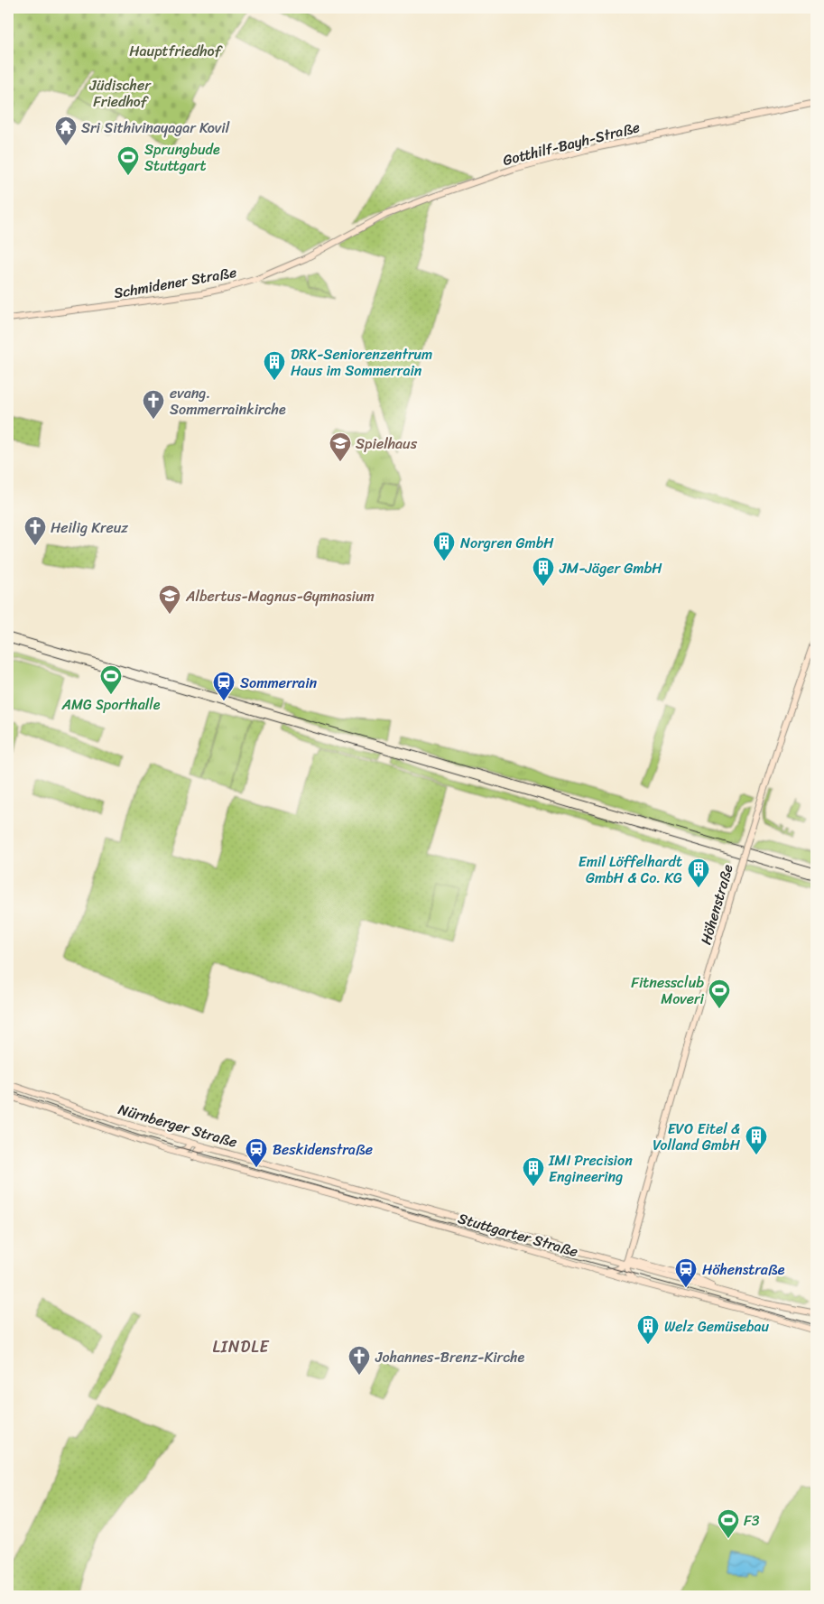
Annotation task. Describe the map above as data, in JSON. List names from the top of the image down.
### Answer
{
  "streets": {
    "main road": [
      "Gotthilf-Bayh-Straße",
      "Schmidener Straße",
      "Höhenstraße",
      "Nürnberger Straße",
      "Stuttgarter Straße"
    ]
  },
  "crossings": [
    ["Gotthilf-Bayh-Straße", "Schmidener Straße"],
    ["Höhenstraße", "Stuttgarter Straße"],
    ["Nürnberger Straße", "Stuttgarter Straße"]
  ],
  "districts": ["LINDLE"],
  "parks": ["Hauptfriedhof", "Jüdischer Friedhof"],
  "places": {
    "temple": ["Sri Sithivinayagar Kovil"],
    "sports": [
      "Sprungbude Stuttgart",
      "AMG Sporthalle",
      "Fitnessclub Moveri",
      "F3"
    ],
    "building": [
      "DRK-Seniorenzentrum Haus im Sommerrain",
      "Norgren GmbH",
      "JM-Jäger GmbH",
      "Emil Löffelhardt GmbH & Co. KG",
      "EVO Eitel & Volland GmbH",
      "IMI Precision Engineering",
      "Welz Gemüsebau"
    ],
    "church": ["evang. Sommerrainkirche", "Heilig Kreuz", "Johannes-Brenz-Kirche"],
    "school or university": ["Spielhaus", "Albertus-Magnus-Gymnasium"],
    "station": ["Sommerrain", "Beskidenstraße", "Höhenstraße"]
  }
}
